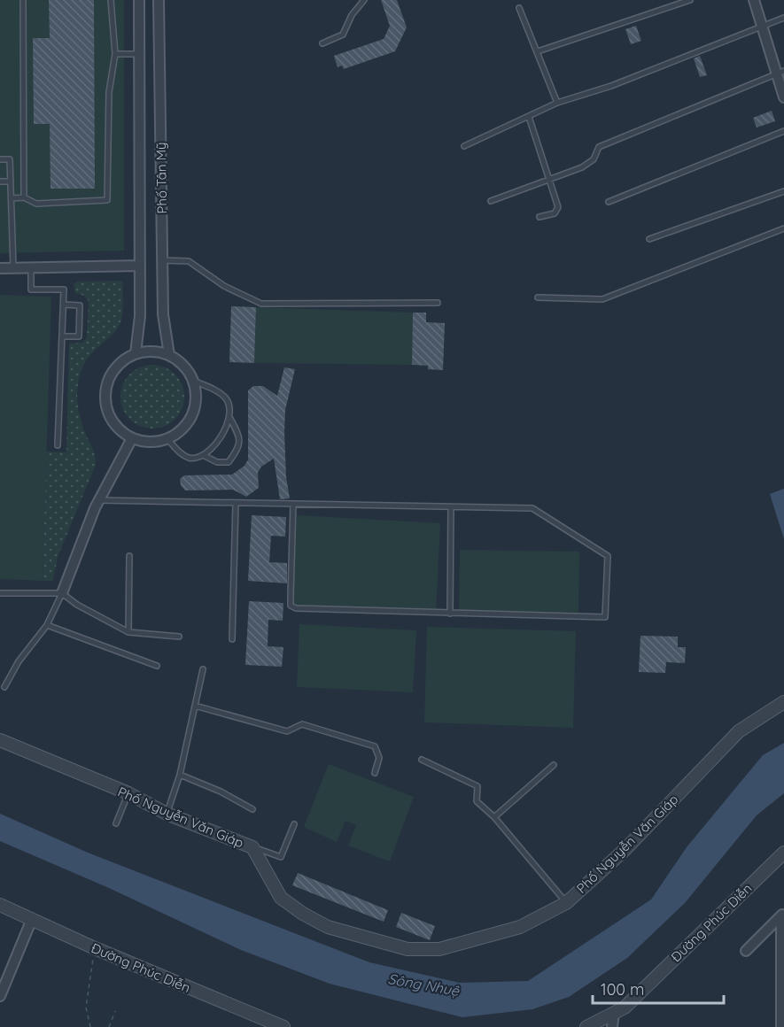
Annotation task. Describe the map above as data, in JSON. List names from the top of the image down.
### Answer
{
  "streets": {
    "street": ["Phố Tân Mỹ", "Phố Nguyễn Văn Giáp", "Đường Phúc Diễn"]
  },
  "water": ["Sông Nhuệ"],
  "scale_bar": "100 m"
}
